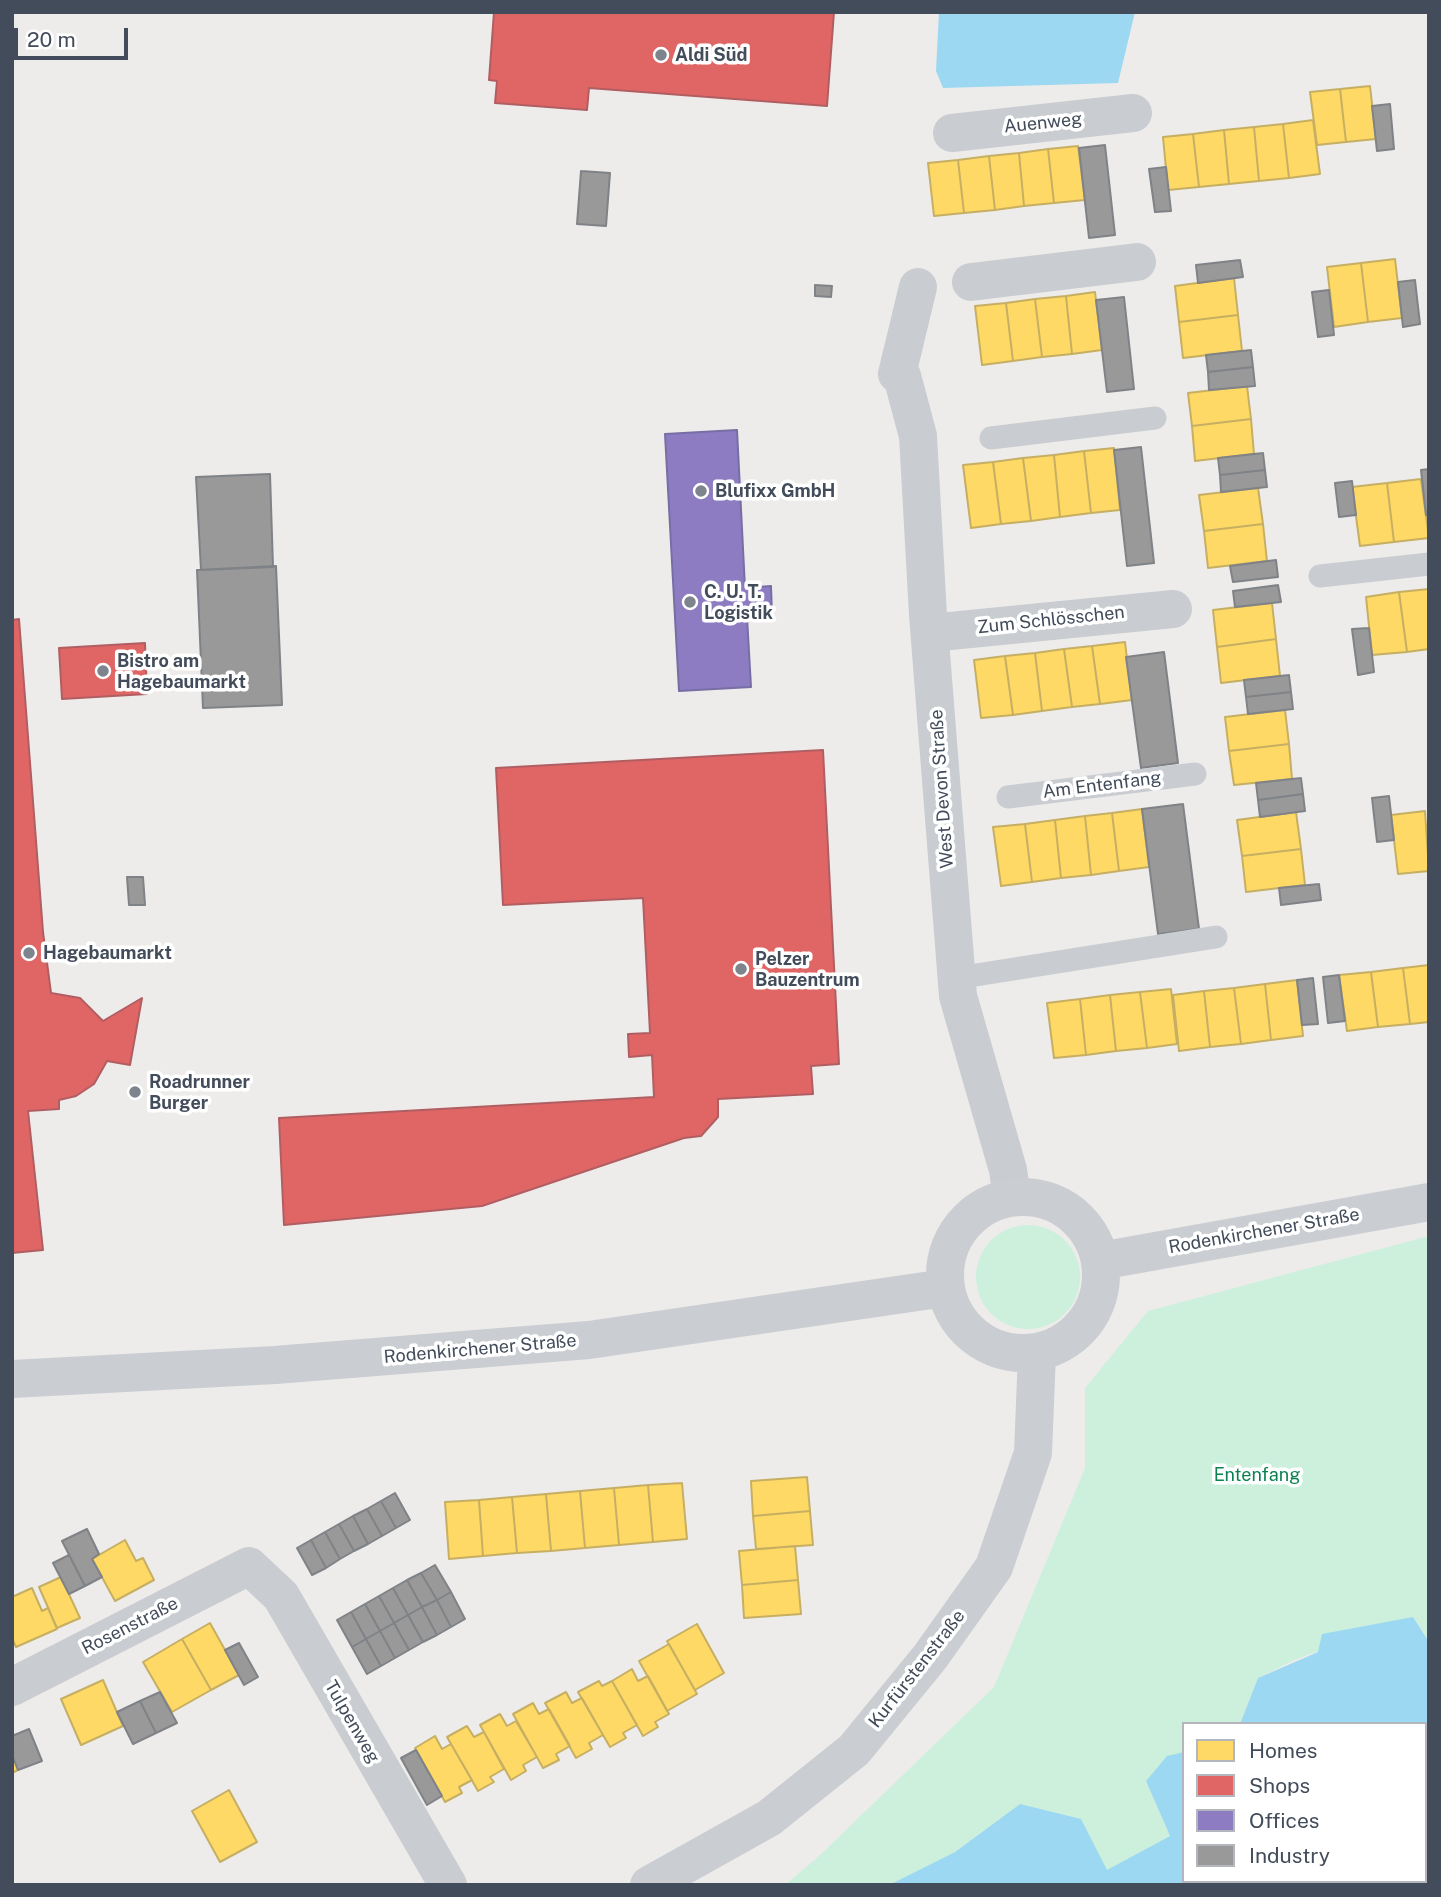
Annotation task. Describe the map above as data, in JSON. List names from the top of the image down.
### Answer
{
  "streets": {
    "main road": ["Rodenkirchener Straße", "Kurfürstenstraße"],
    "street": [
      "Auenweg",
      "Zum Schlösschen",
      "West Devon Straße",
      "Rosenstraße",
      "Tulpenweg"
    ],
    "lane": ["Am Entenfang"]
  },
  "crossings": [
    ["Zum Schlösschen", "West Devon Straße"],
    ["West Devon Straße", "Rodenkirchener Straße"],
    ["West Devon Straße", "Kurfürstenstraße"],
    ["Rodenkirchener Straße", "Kurfürstenstraße"],
    ["Rosenstraße", "Tulpenweg"]
  ],
  "parks": ["Entenfang"],
  "places": [
    "Aldi Süd",
    "Blufixx GmbH",
    "C. U. T. Logistik",
    "Bistro am Hagebaumarkt",
    "Hagebaumarkt",
    "Pelzer Bauzentrum",
    "Roadrunner Burger"
  ],
  "legend": [
    "Homes",
    "Shops",
    "Offices",
    "Industry"
  ],
  "scale_bar": "20 m"
}
